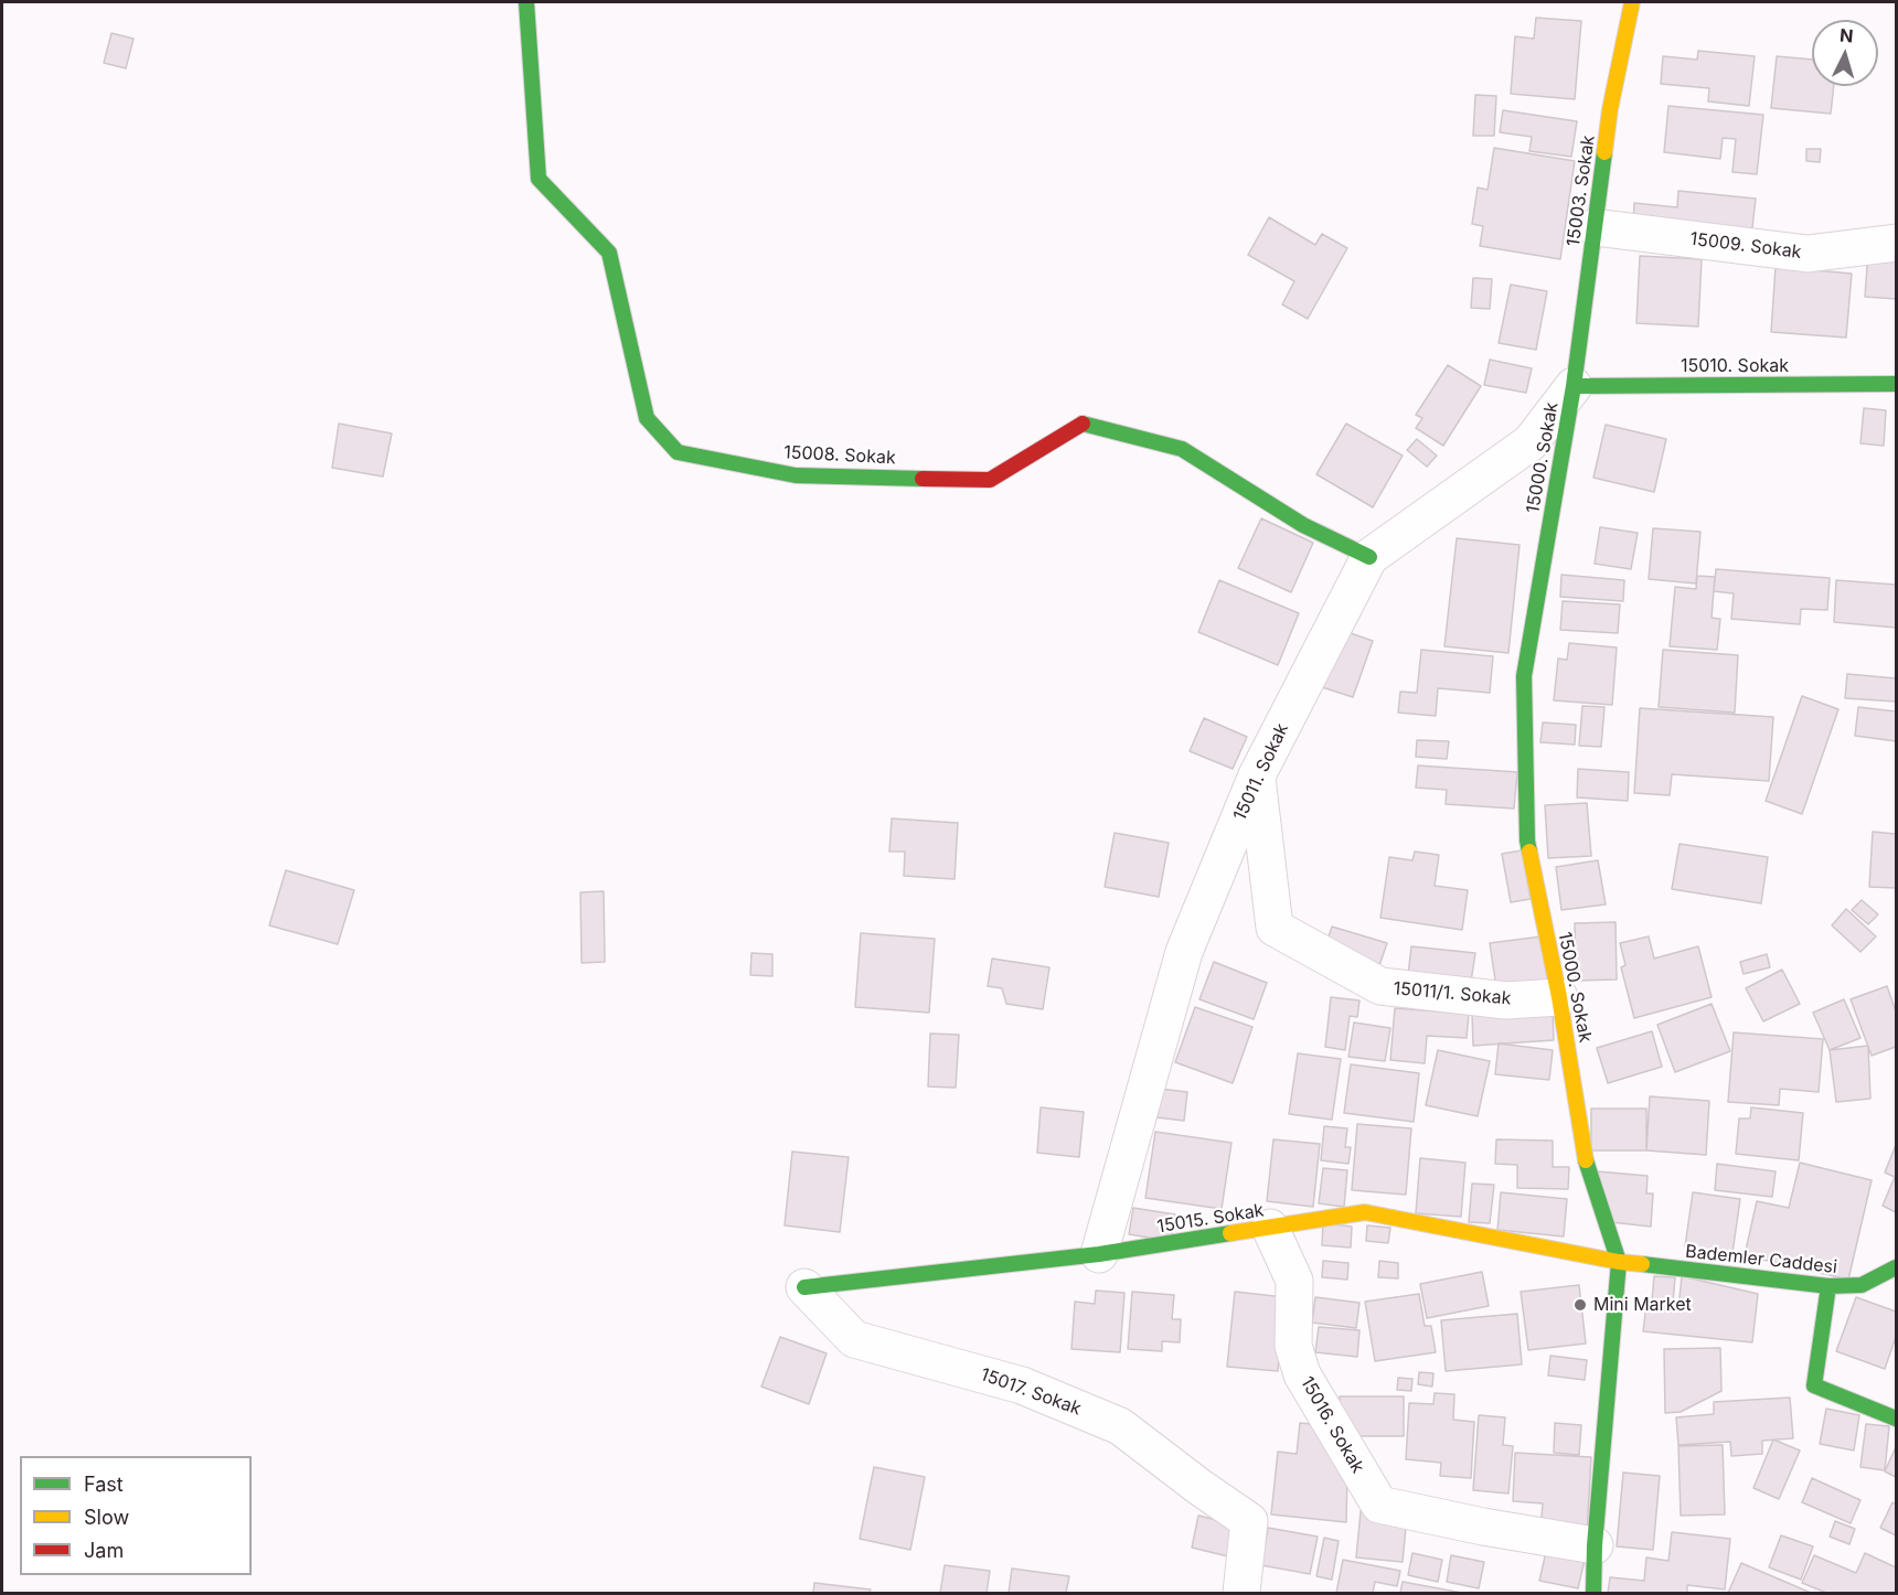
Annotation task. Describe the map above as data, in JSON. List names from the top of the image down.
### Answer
{
  "streets": {
    "street": [
      "15003. Sokak",
      "15009. Sokak",
      "15010. Sokak",
      "15008. Sokak",
      "15000. Sokak",
      "15011. Sokak",
      "15011/1. Sokak",
      "15015. Sokak",
      "Bademler Caddesi",
      "15017. Sokak",
      "15016. Sokak"
    ]
  },
  "crossings": [
    ["15003. Sokak", "15009. Sokak"],
    ["15003. Sokak", "15010. Sokak"],
    ["15003. Sokak", "15000. Sokak"],
    ["15003. Sokak", "15011. Sokak"],
    ["15010. Sokak", "15000. Sokak"],
    ["15010. Sokak", "15011. Sokak"],
    ["15008. Sokak", "15011. Sokak"],
    ["15000. Sokak", "15011. Sokak"],
    ["15000. Sokak", "15011/1. Sokak"],
    ["15000. Sokak", "15015. Sokak"],
    ["15000. Sokak", "Bademler Caddesi"],
    ["15000. Sokak", "15016. Sokak"],
    ["15011. Sokak", "15011/1. Sokak"],
    ["15011. Sokak", "15015. Sokak"],
    ["15015. Sokak", "Bademler Caddesi"],
    ["15015. Sokak", "15017. Sokak"],
    ["15015. Sokak", "15016. Sokak"]
  ],
  "places": ["Mini Market"],
  "legend": ["Fast", "Slow", "Jam"],
  "north": "top"
}
